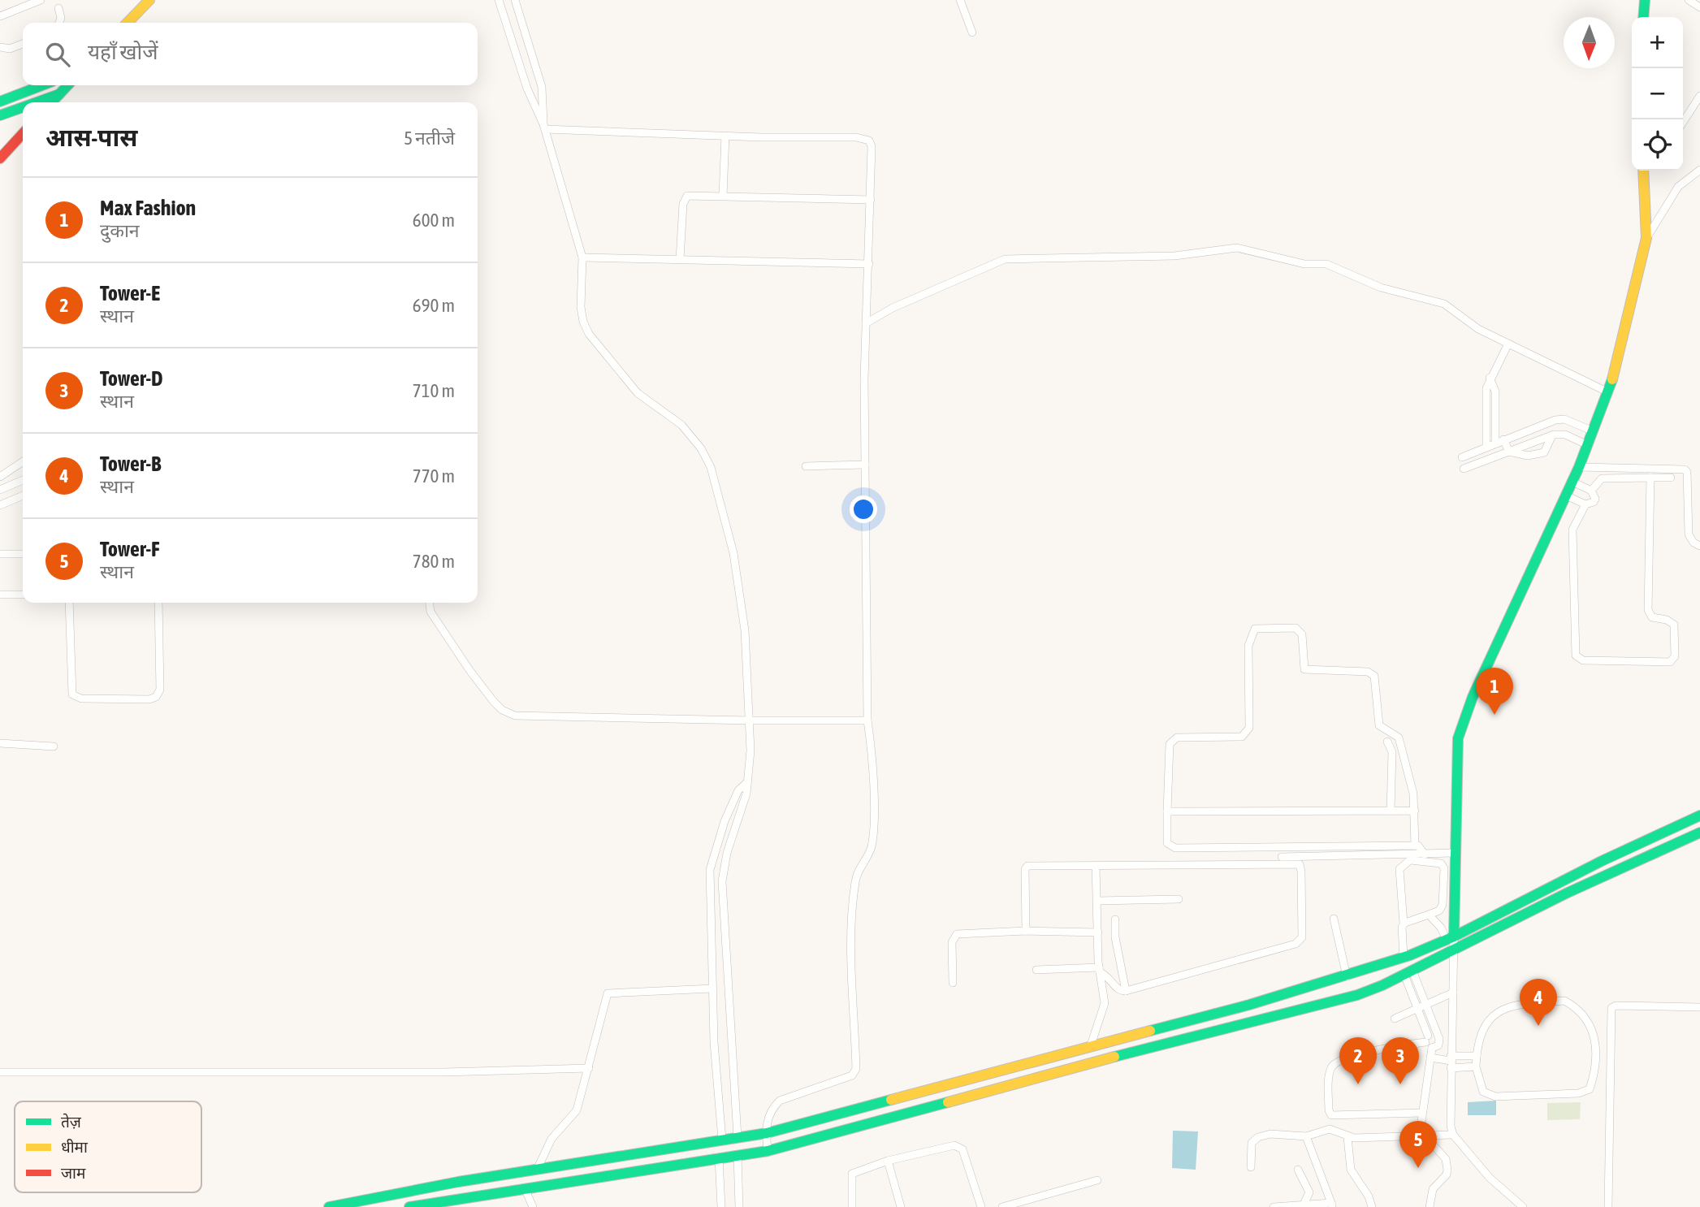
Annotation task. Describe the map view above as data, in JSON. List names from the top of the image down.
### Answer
{
  "legend": ["तेज़", "धीमा", "जाम"],
  "north": "bottom",
  "page": {
    "map_buttons": ["+", "−"],
    "search": "यहाँ खोजें",
    "heading": ["आस-पास", "5 नतीजे"],
    "list": [
      {
        "mark": "1",
        "name": "Max Fashion",
        "note": "दुकान",
        "value": "600 m"
      },
      {
        "mark": "2",
        "name": "Tower-E",
        "note": "स्थान",
        "value": "690 m"
      },
      {
        "mark": "3",
        "name": "Tower-D",
        "note": "स्थान",
        "value": "710 m"
      },
      {
        "mark": "4",
        "name": "Tower-B",
        "note": "स्थान",
        "value": "770 m"
      },
      {
        "mark": "5",
        "name": "Tower-F",
        "note": "स्थान",
        "value": "780 m"
      }
    ],
    "pins": [
      "1",
      "4",
      "2",
      "3",
      "5"
    ]
  }
}
